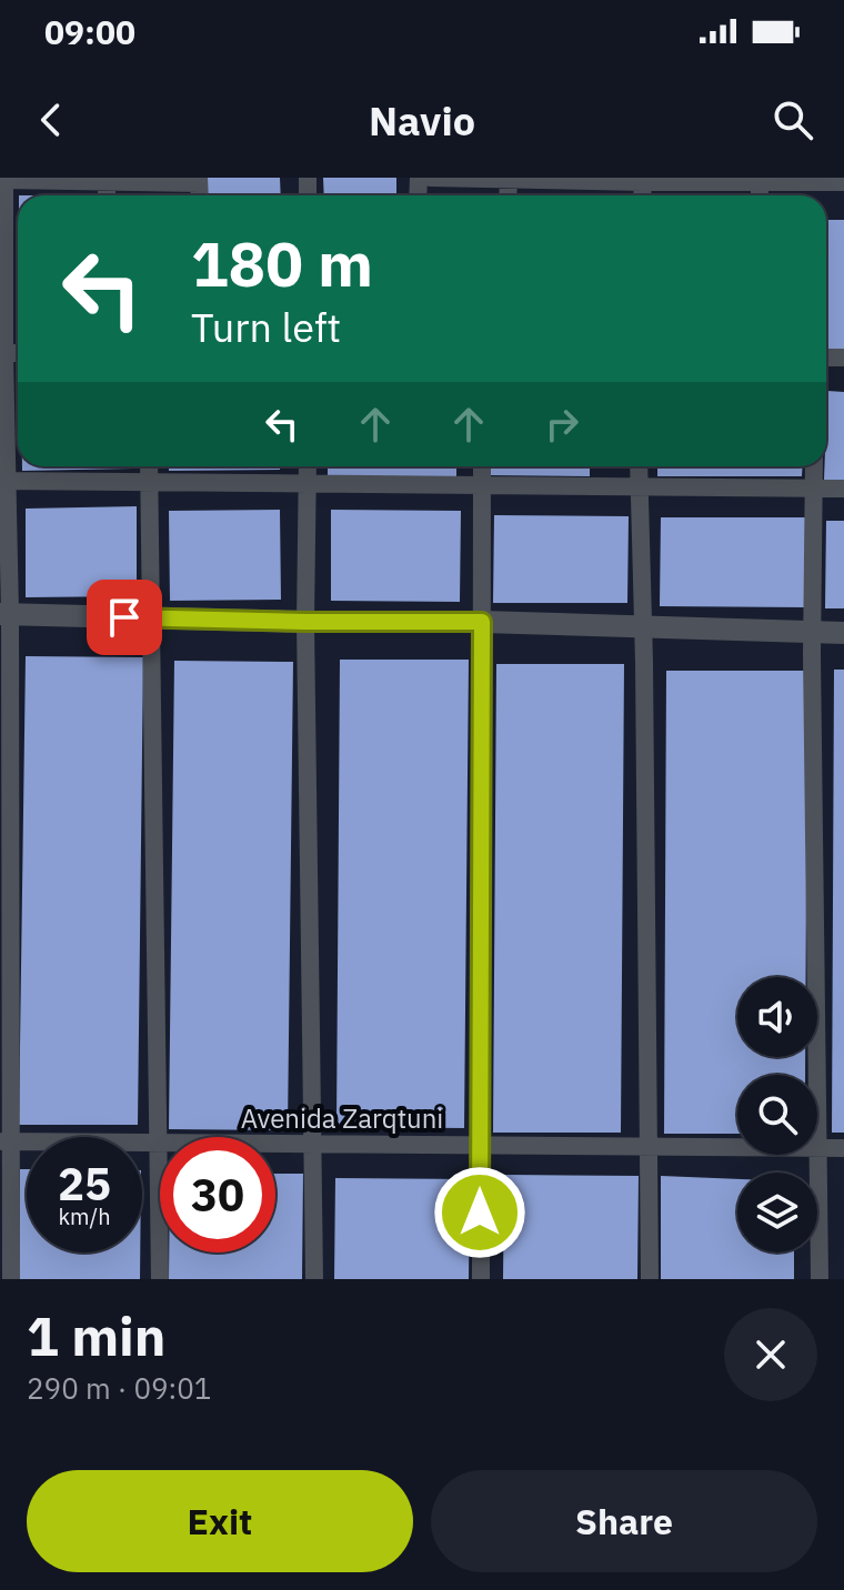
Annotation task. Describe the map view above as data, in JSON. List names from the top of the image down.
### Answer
{
  "streets": {
    "street": ["Avenida Zarqtuni"]
  },
  "page": {
    "status": "09:00",
    "header": "Navio",
    "turn": ["180 m", "Turn left"],
    "speed": "25 km/h",
    "limit": "30",
    "heading": ["1 min", "290 m · 09:01"],
    "buttons": ["Exit", "Share"]
  }
}
